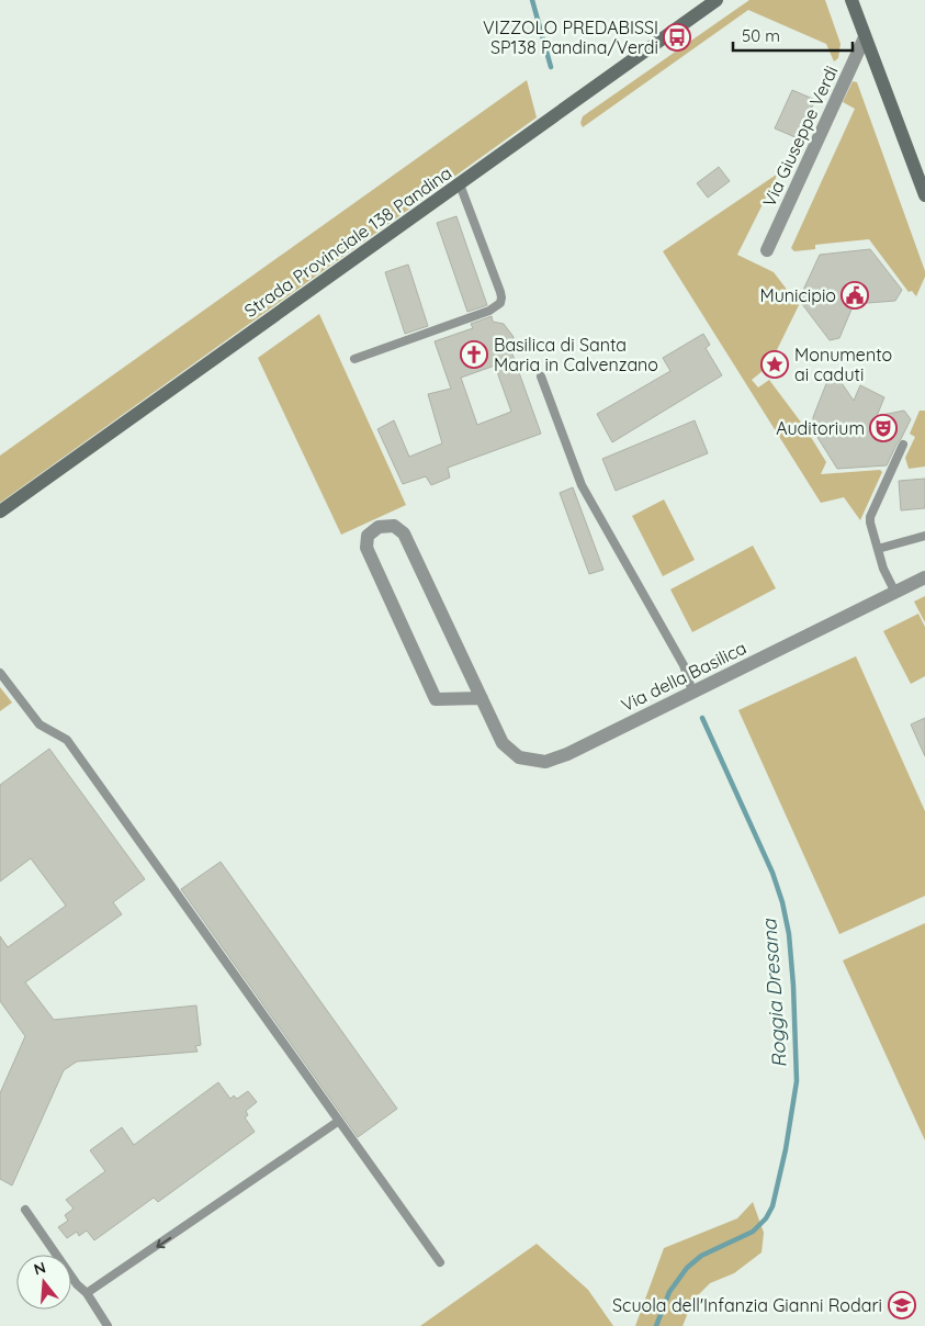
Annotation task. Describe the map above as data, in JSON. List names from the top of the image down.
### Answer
{
  "streets": {
    "street": ["Via Giuseppe Verdi", "Strada Provinciale 138 Pandina", "Via della Basilica"]
  },
  "water": ["Roggia Dresana"],
  "places": {
    "bus stop": ["VIZZOLO PREDABISSI SP138 Pandina/Verdi"],
    "public building": ["Municipio"],
    "church": ["Basilica di Santa Maria in Calvenzano"],
    "place": ["Monumento ai caduti"],
    "theatre": ["Auditorium"],
    "school or university": ["Scuola dell'Infanzia Gianni Rodari"]
  },
  "scale_bar": "50 m",
  "north": "top"
}
